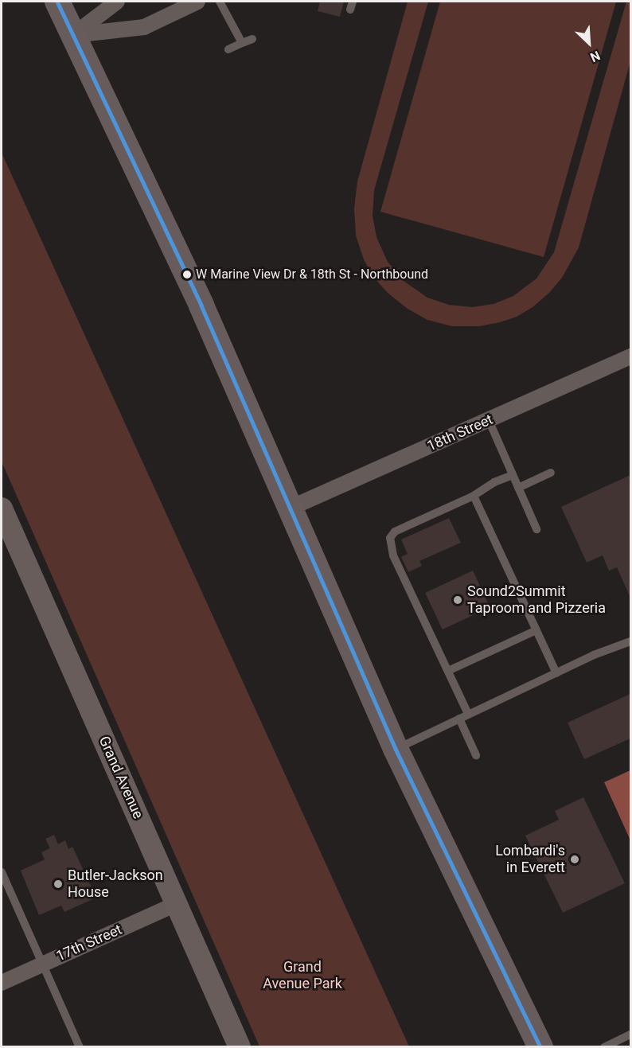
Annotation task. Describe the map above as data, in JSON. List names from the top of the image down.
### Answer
{
  "streets": {
    "street": ["18th Street", "Grand Avenue", "17th Street"]
  },
  "crossings": [
    ["Grand Avenue", "17th Street"]
  ],
  "parks": ["Grand Avenue Park"],
  "places": [
    "W Marine View Dr & 18th St - Northbound",
    "Sound2Summit Taproom and Pizzeria",
    "Lombardi's in Everett",
    "Butler-Jackson House"
  ],
  "north": "bottom right"
}
